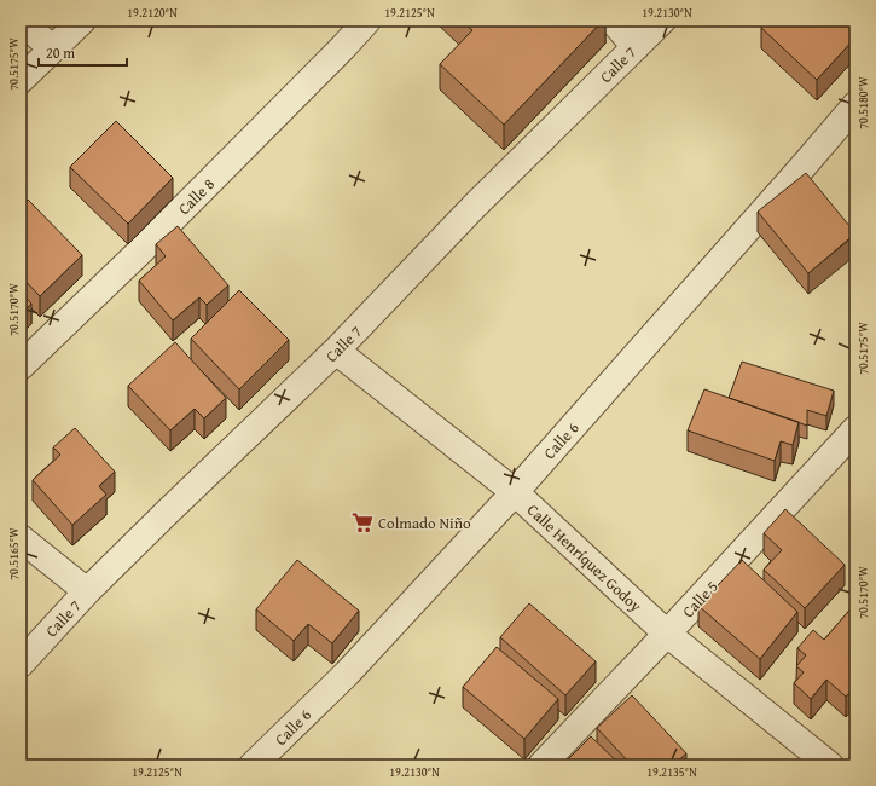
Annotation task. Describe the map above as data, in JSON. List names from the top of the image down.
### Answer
{
  "streets": {
    "street": [
      "Calle 7",
      "Calle 8",
      "Calle 6",
      "Calle Henríquez Godoy",
      "Calle 5"
    ]
  },
  "crossings": [
    ["Calle 7", "Calle Henríquez Godoy"],
    ["Calle 6", "Calle Henríquez Godoy"],
    ["Calle Henríquez Godoy", "Calle 5"]
  ],
  "places": {
    "supermarket": ["Colmado Niño"]
  },
  "scale_bar": "20 m",
  "coordinates": [
    "19.2120°N",
    "19.2125°N",
    "19.2130°N",
    "70.5175°W",
    "70.5180°W",
    "70.5170°W",
    "70.5165°W",
    "19.2135°N"
  ]
}
